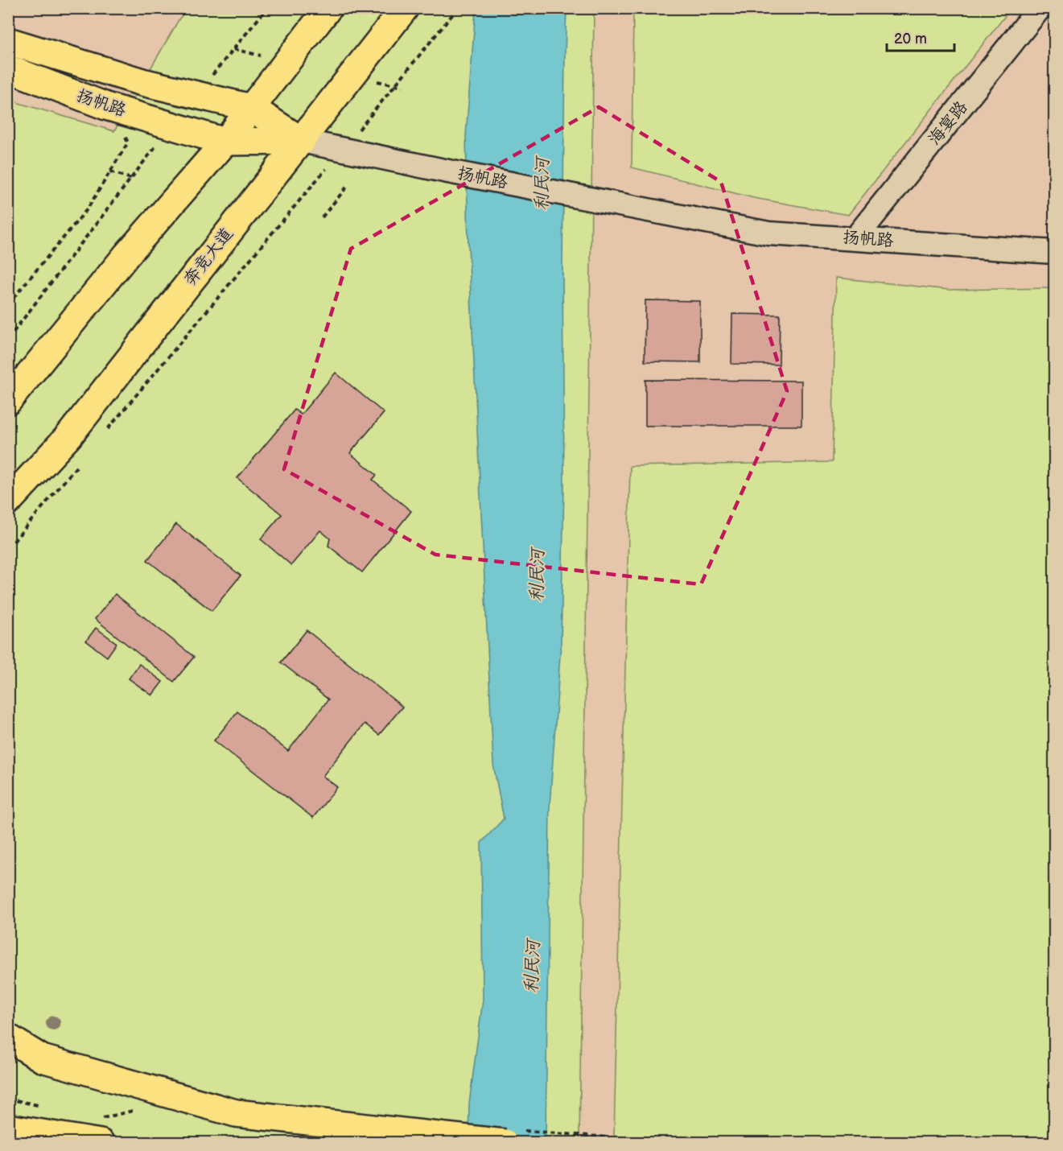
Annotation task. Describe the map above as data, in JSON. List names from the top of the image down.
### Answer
{
  "streets": {
    "main road": ["扬帆路", "奔竞大道"],
    "street": ["海宴路"]
  },
  "crossings": [
    ["扬帆路", "海宴路"],
    ["扬帆路", "奔竞大道"]
  ],
  "water": ["利民河"],
  "scale_bar": "20 m"
}
